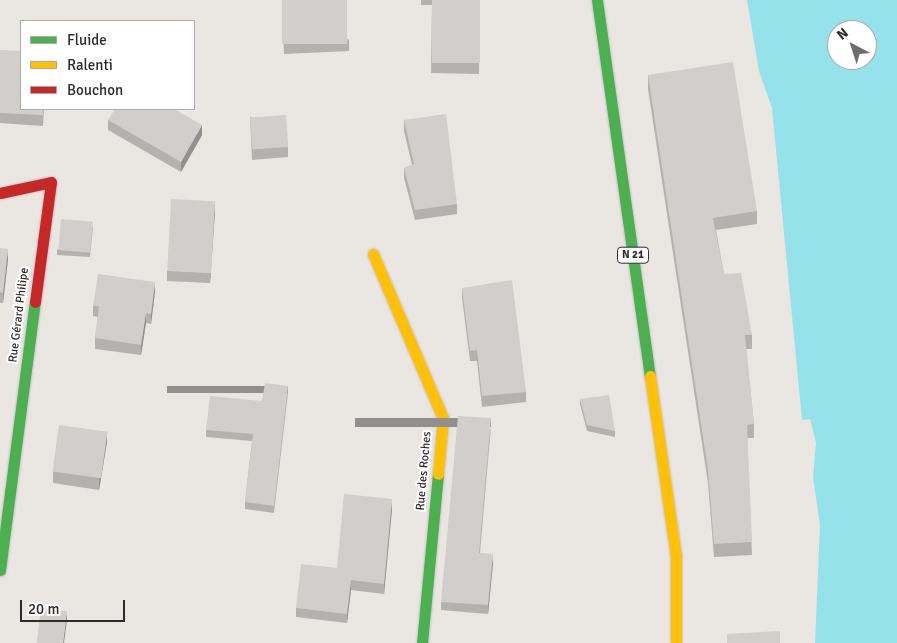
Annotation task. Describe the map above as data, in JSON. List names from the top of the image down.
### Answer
{
  "streets": {
    "street": ["N 21", "Rue Gérard Philipe", "Rue des Roches"]
  },
  "legend": ["Fluide", "Ralenti", "Bouchon"],
  "scale_bar": "20 m",
  "north": "top left"
}
